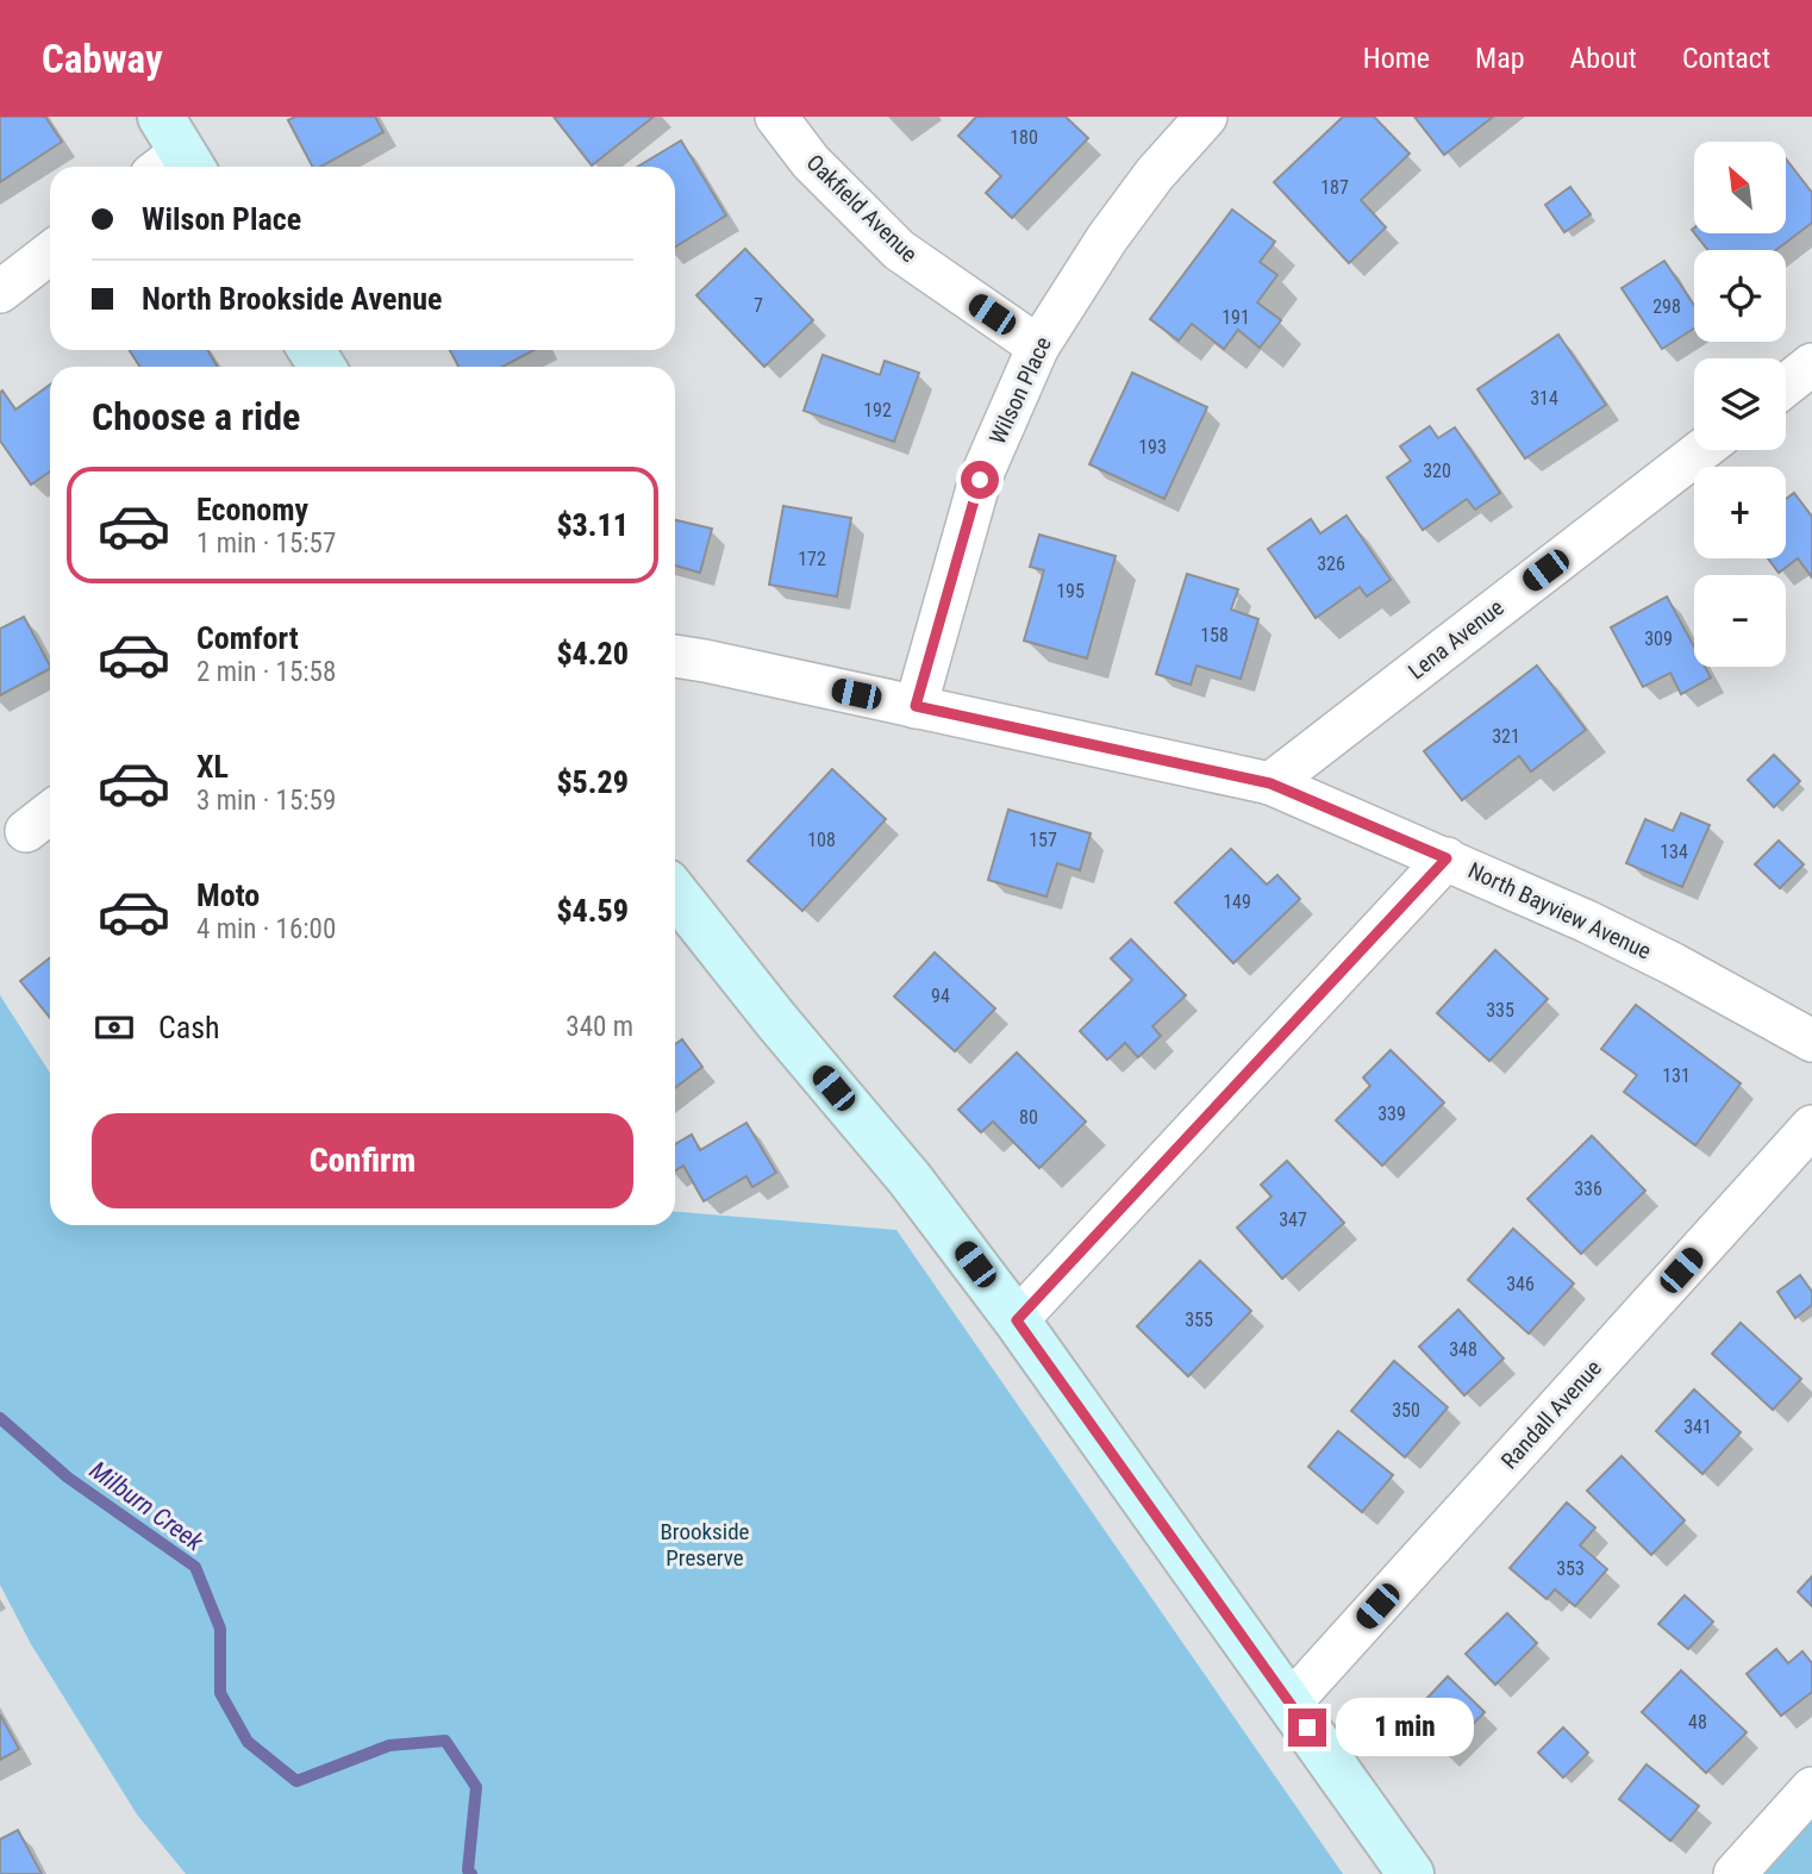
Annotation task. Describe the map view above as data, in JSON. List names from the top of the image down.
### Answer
{
  "streets": {
    "street": [
      "Oakfield Avenue",
      "Wilson Place",
      "Lena Avenue",
      "North Bayview Avenue",
      "Randall Avenue"
    ]
  },
  "crossings": [
    ["Oakfield Avenue", "Wilson Place"],
    ["Wilson Place", "North Bayview Avenue"],
    ["Lena Avenue", "North Bayview Avenue"]
  ],
  "water": ["Milburn Creek"],
  "parks": ["Brookside Preserve"],
  "house_numbers": [
    "180",
    "187",
    "7",
    "298",
    "191",
    "314",
    "192",
    "193",
    "320",
    "172",
    "326",
    "195",
    "158",
    "309",
    "321",
    "108",
    "157",
    "134",
    "149",
    "94",
    "335",
    "131",
    "339",
    "80",
    "336",
    "347",
    "346",
    "355",
    "348",
    "350",
    "341",
    "353",
    "48"
  ],
  "north": "top left",
  "page": {
    "header": "Cabway",
    "nav": [
      "Home",
      "Map",
      "About",
      "Contact"
    ],
    "map_buttons": ["+", "−"],
    "banner": ["Wilson Place", "North Brookside Avenue"],
    "heading": "Choose a ride",
    "list": [
      {
        "name": "Economy",
        "note": "1 min · 15:57",
        "value": "$3.11"
      },
      {
        "name": "Comfort",
        "note": "2 min · 15:58",
        "value": "$4.20"
      },
      {
        "name": "XL",
        "note": "3 min · 15:59",
        "value": "$5.29"
      },
      {
        "name": "Moto",
        "note": "4 min · 16:00",
        "value": "$4.59"
      }
    ],
    "pay": ["Cash", "340 m"],
    "buttons": "Confirm",
    "bubble": "1 min"
  }
}
